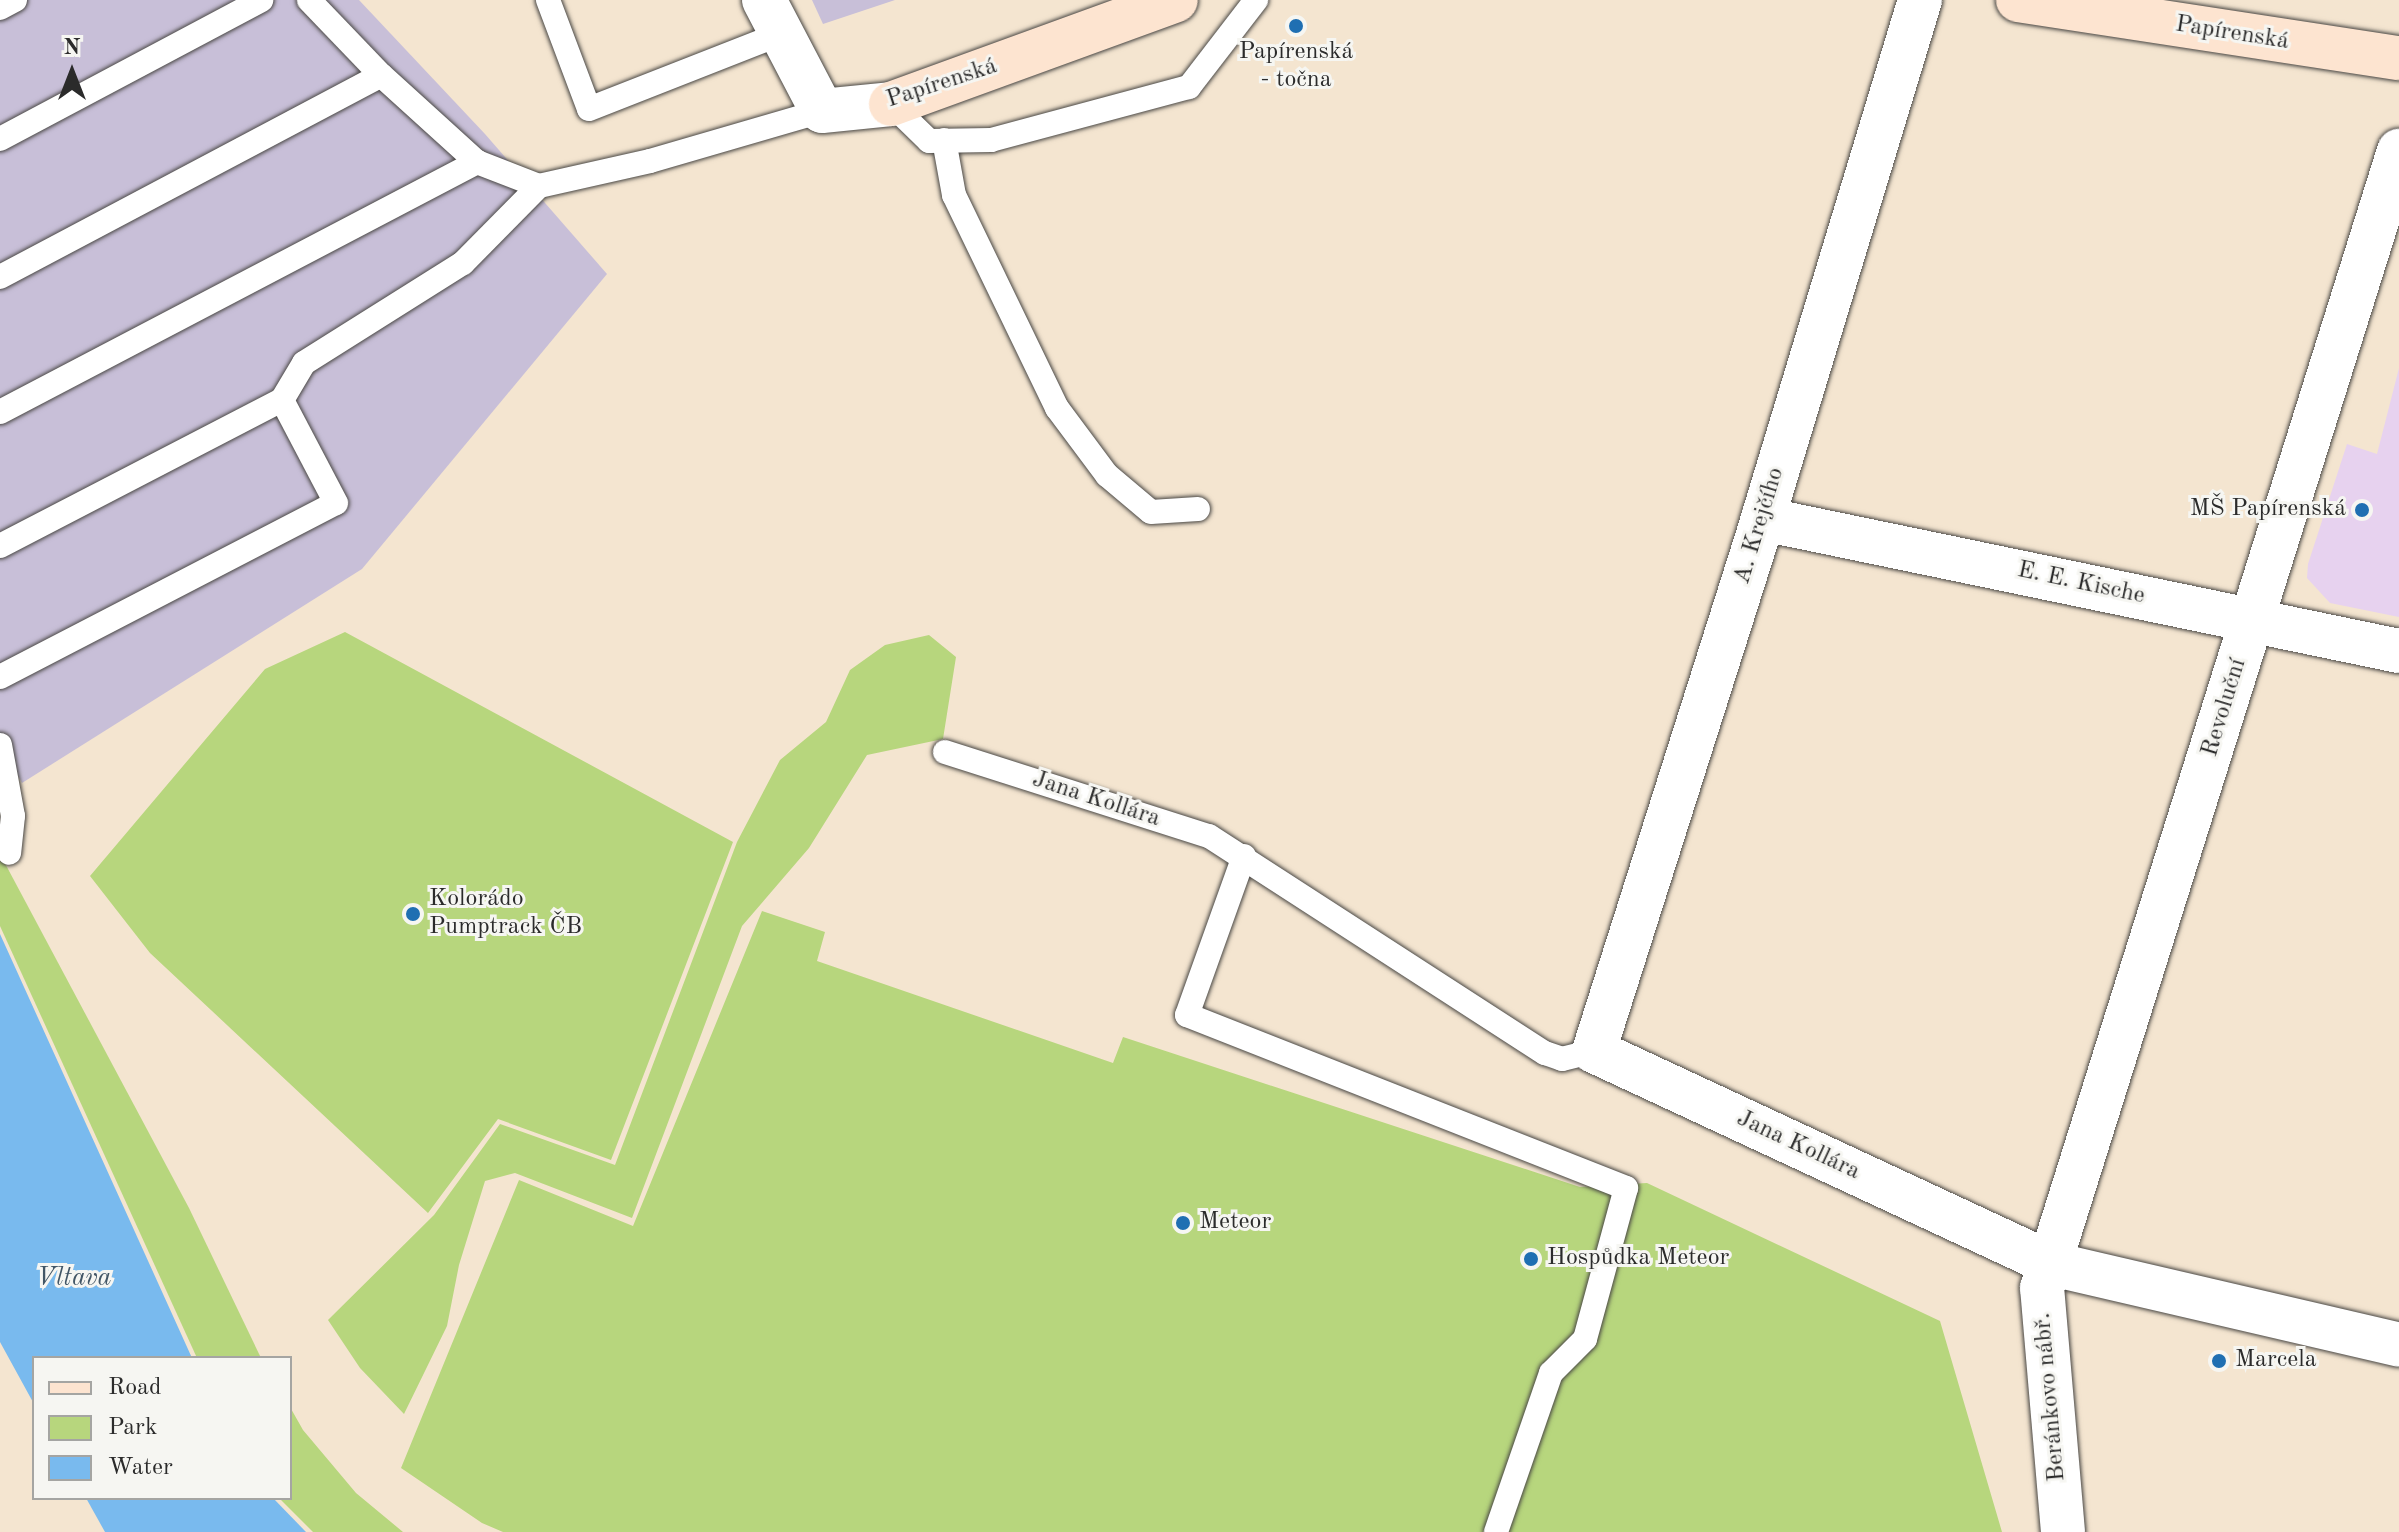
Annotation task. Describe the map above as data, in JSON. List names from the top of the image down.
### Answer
{
  "streets": {
    "street": [
      "Papírenská",
      "A. Krejčího",
      "E. E. Kische",
      "Revoluční",
      "Jana Kollára",
      "Beránkovo nábř."
    ]
  },
  "crossings": [
    ["A. Krejčího", "E. E. Kische"],
    ["A. Krejčího", "Jana Kollára"],
    ["E. E. Kische", "Revoluční"],
    ["Revoluční", "Jana Kollára"],
    ["Revoluční", "Beránkovo nábř."],
    ["Jana Kollára", "Beránkovo nábř."]
  ],
  "water": ["Vltava"],
  "places": [
    "Papírenská - točna",
    "MŠ Papírenská",
    "Kolorádo Pumptrack ČB",
    "Meteor",
    "Hospůdka Meteor",
    "Marcela"
  ],
  "legend": ["Road", "Park", "Water"],
  "north": "top"
}
